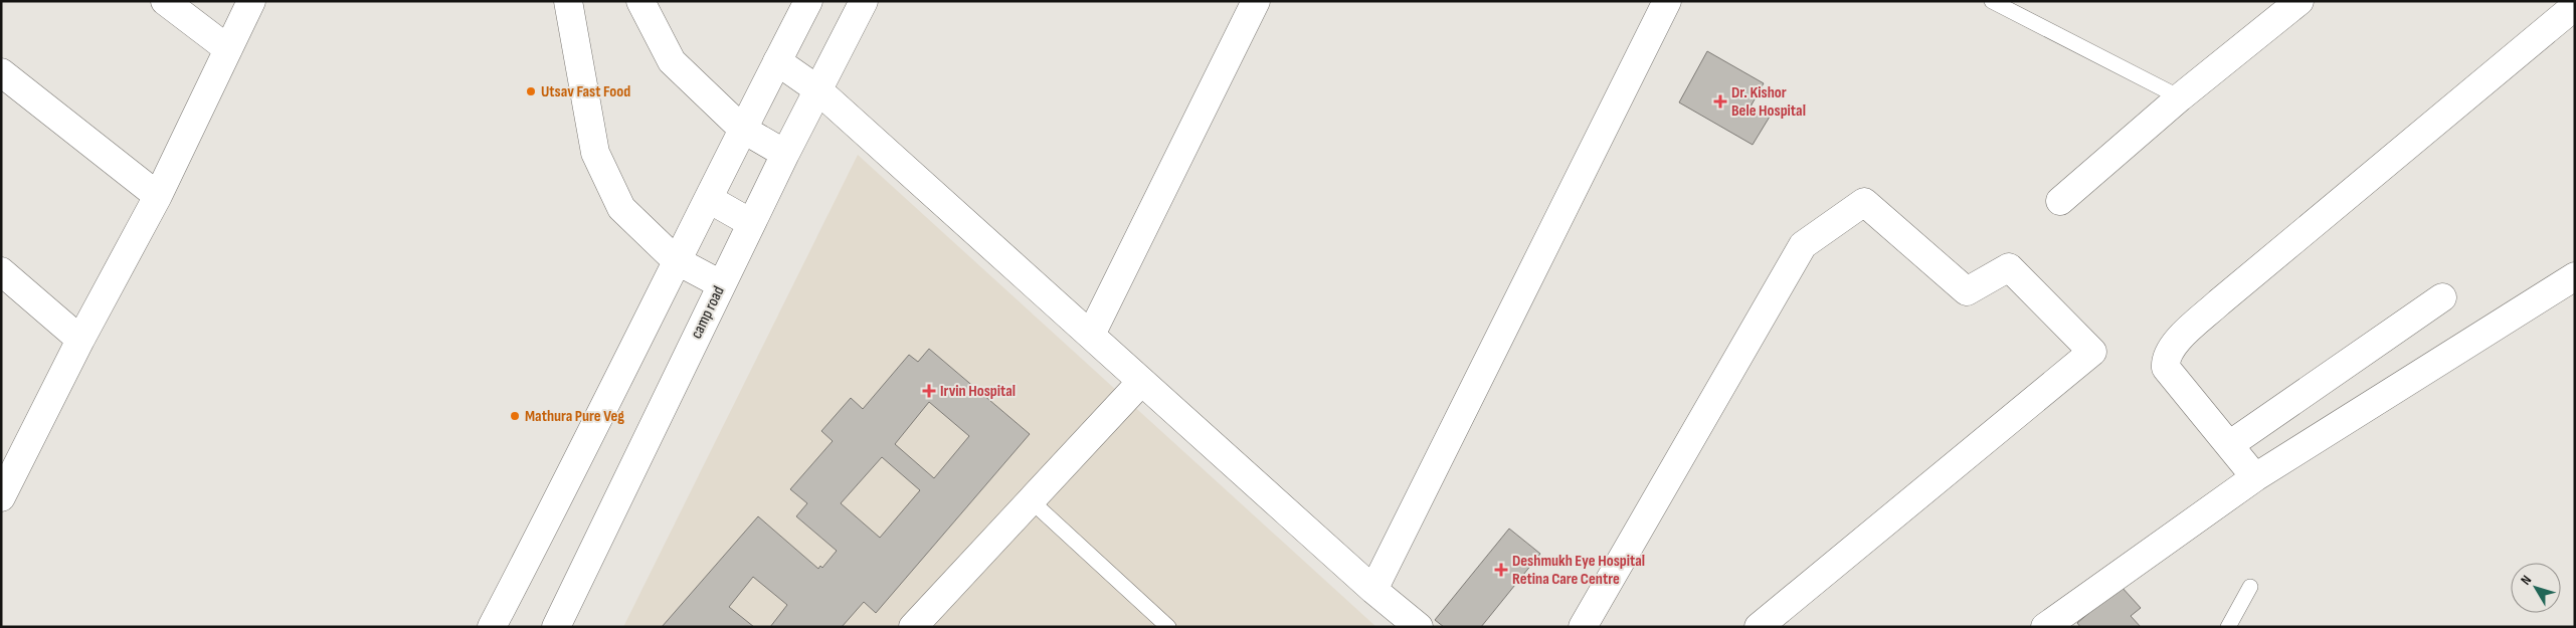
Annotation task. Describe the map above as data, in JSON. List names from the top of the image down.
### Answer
{
  "streets": {
    "street": ["camp road"]
  },
  "places": {
    "other": ["Utsav Fast Food", "Mathura Pure Veg"],
    "health": ["Dr. Kishor Bele Hospital", "Irvin Hospital", "Deshmukh Eye Hospital Retina Care Centre"]
  },
  "north": "top left"
}
